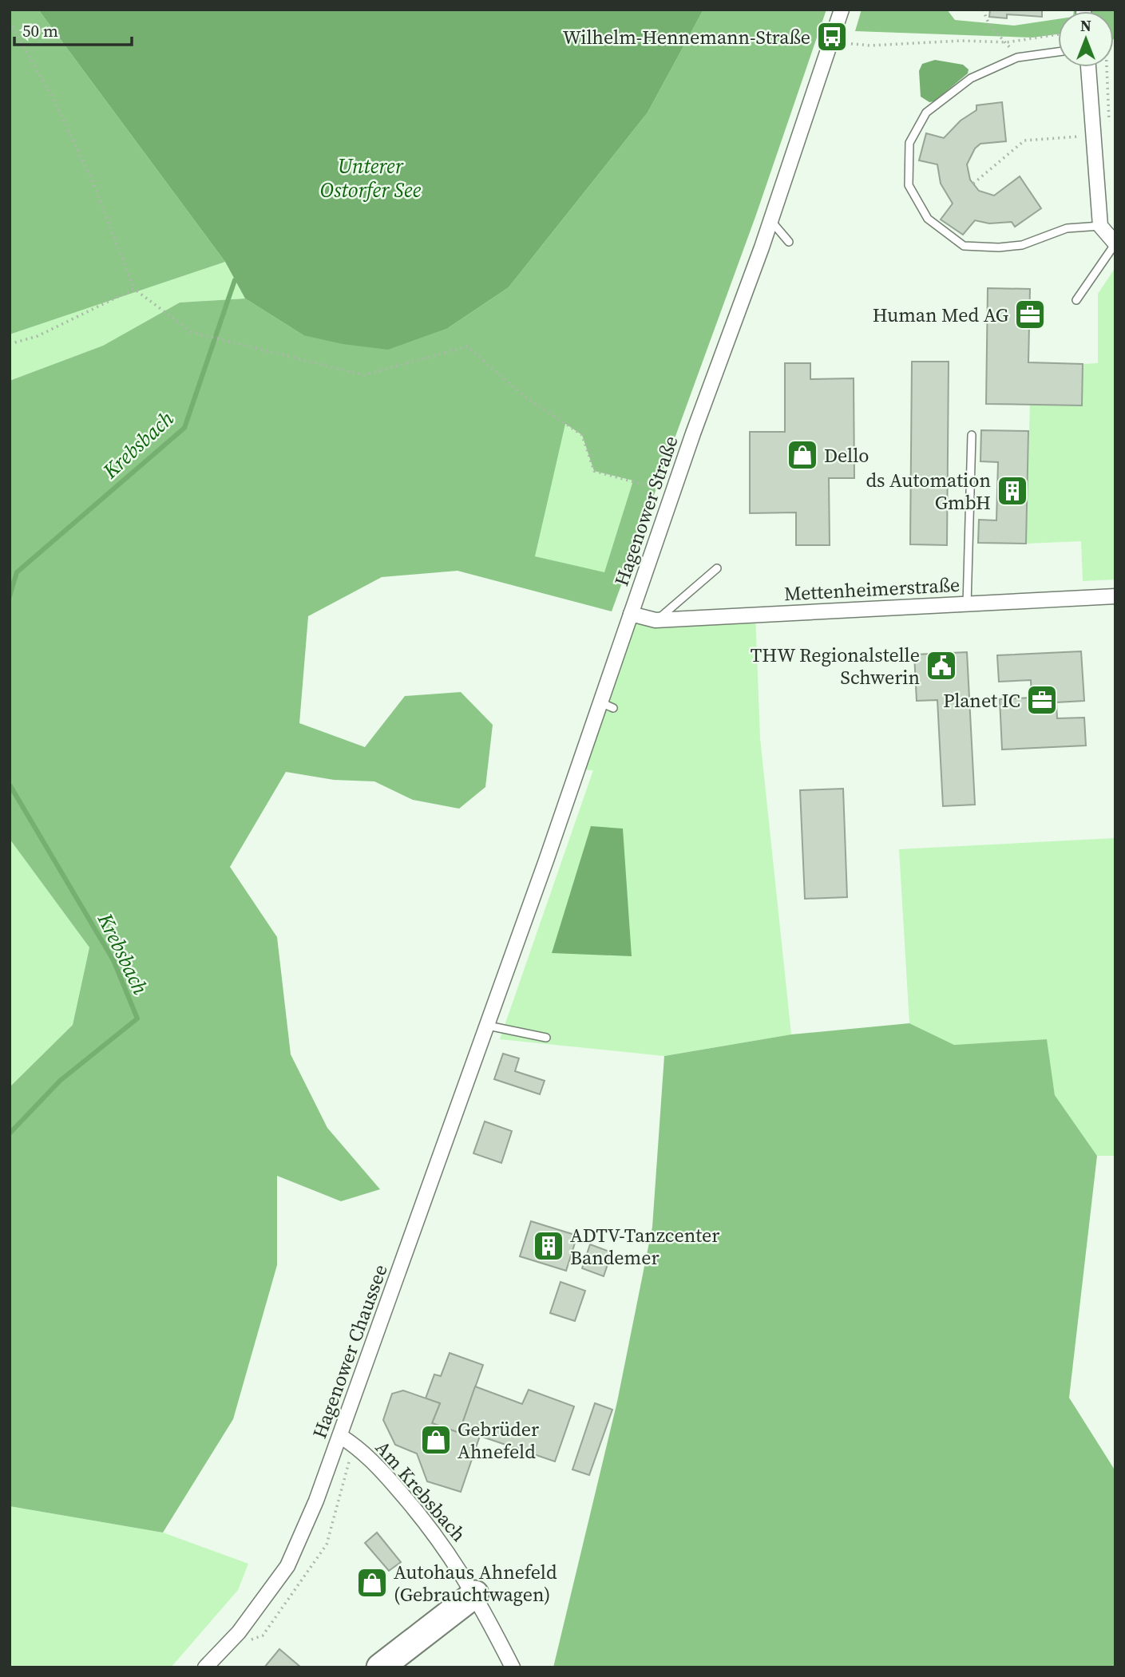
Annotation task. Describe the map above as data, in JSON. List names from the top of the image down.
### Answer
{
  "streets": {
    "street": [
      "Hagenower Straße",
      "Mettenheimerstraße",
      "Hagenower Chaussee",
      "Am Krebsbach"
    ]
  },
  "crossings": [
    ["Hagenower Straße", "Mettenheimerstraße"],
    ["Hagenower Straße", "Hagenower Chaussee"],
    ["Hagenower Chaussee", "Am Krebsbach"]
  ],
  "water": ["Unterer Ostorfer See", "Krebsbach"],
  "places": {
    "bus stop": ["Wilhelm-Hennemann-Straße"],
    "office": ["Human Med AG", "Planet IC"],
    "shop": ["Dello", "Gebrüder Ahnefeld", "Autohaus Ahnefeld (Gebrauchtwagen)"],
    "building": ["ds Automation GmbH", "ADTV-Tanzcenter Bandemer"],
    "public building": ["THW Regionalstelle Schwerin"]
  },
  "scale_bar": "50 m",
  "north": "top"
}
